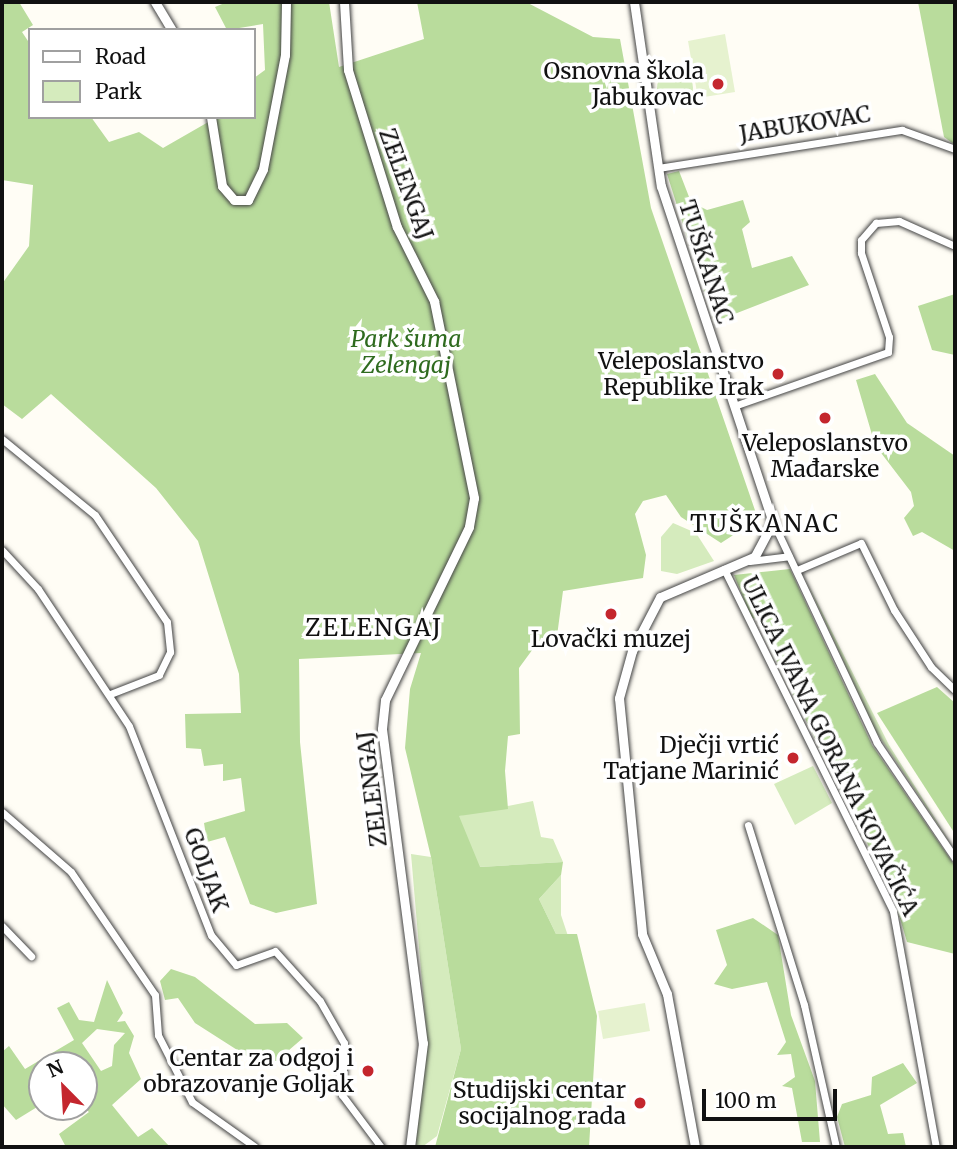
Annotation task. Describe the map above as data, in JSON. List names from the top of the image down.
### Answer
{
  "streets": {
    "street": [
      "JABUKOVAC",
      "ZELENGAJ",
      "TUŠKANAC",
      "ULICA IVANA GORANA KOVAČIĆA",
      "GOLJAK"
    ]
  },
  "crossings": [
    ["JABUKOVAC", "TUŠKANAC"]
  ],
  "districts": ["TUŠKANAC", "ZELENGAJ"],
  "parks": ["Park šuma Zelengaj"],
  "places": [
    "Osnovna škola Jabukovac",
    "Veleposlanstvo Republike Irak",
    "Veleposlanstvo Mađarske",
    "Lovački muzej",
    "Dječji vrtić Tatjane Marinić",
    "Centar za odgoj i obrazovanje Goljak",
    "Studijski centar socijalnog rada"
  ],
  "legend": ["Road", "Park"],
  "scale_bar": "100 m",
  "north": "top left"
}
